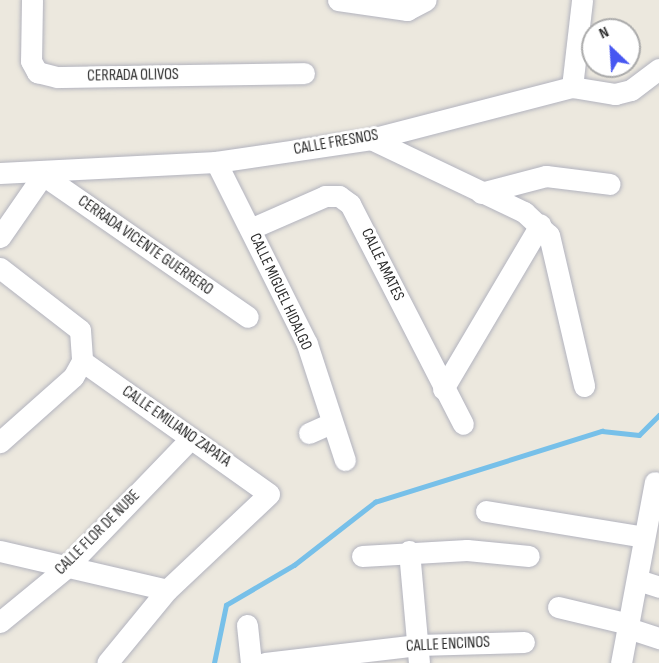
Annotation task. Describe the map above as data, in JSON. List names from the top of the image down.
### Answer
{
  "streets": {
    "street": [
      "CERRADA OLIVOS",
      "CALLE FRESNOS",
      "CERRADA VICENTE GUERRERO",
      "CALLE AMATES",
      "CALLE MIGUEL HIDALGO",
      "CALLE EMILIANO ZAPATA",
      "CALLE FLOR DE NUBE",
      "CALLE ENCINOS"
    ]
  },
  "crossings": [
    ["CALLE FRESNOS", "CERRADA VICENTE GUERRERO"],
    ["CALLE FRESNOS", "CALLE MIGUEL HIDALGO"],
    ["CALLE AMATES", "CALLE MIGUEL HIDALGO"],
    ["CALLE EMILIANO ZAPATA", "CALLE FLOR DE NUBE"]
  ],
  "north": "top left"
}
